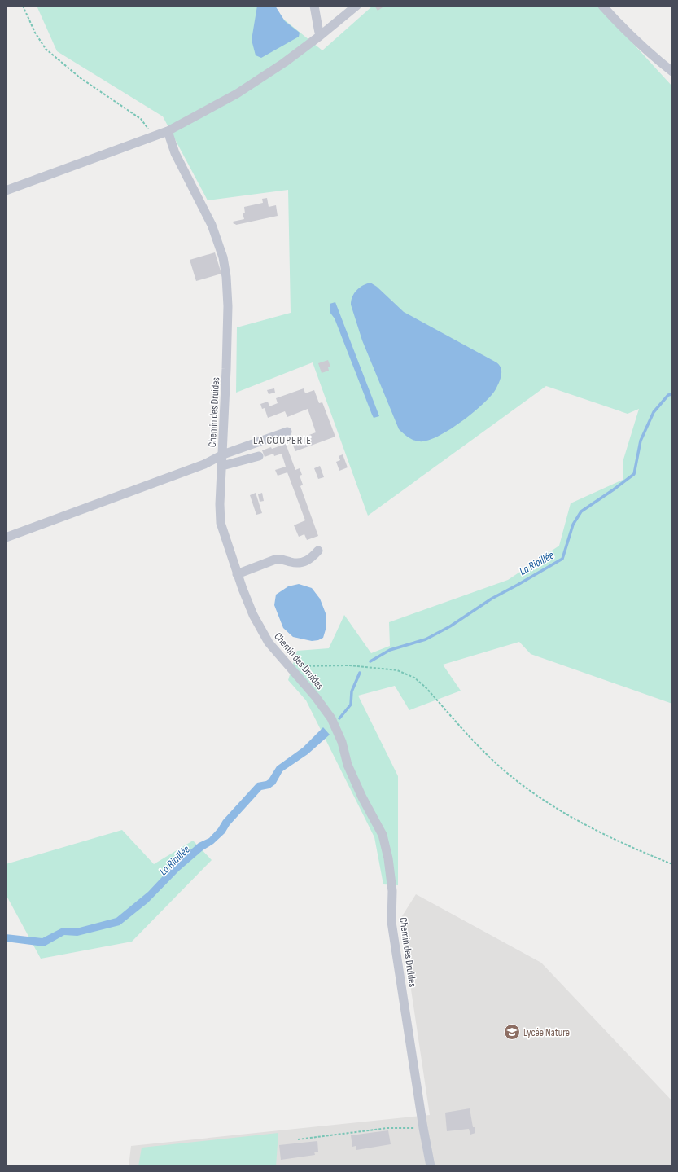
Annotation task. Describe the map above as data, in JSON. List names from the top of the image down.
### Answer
{
  "streets": {
    "street": ["Chemin des Druides"]
  },
  "districts": ["LA COUPERIE"],
  "water": ["La Riaillée"],
  "places": {
    "school or university": ["Lycée Nature"]
  }
}
